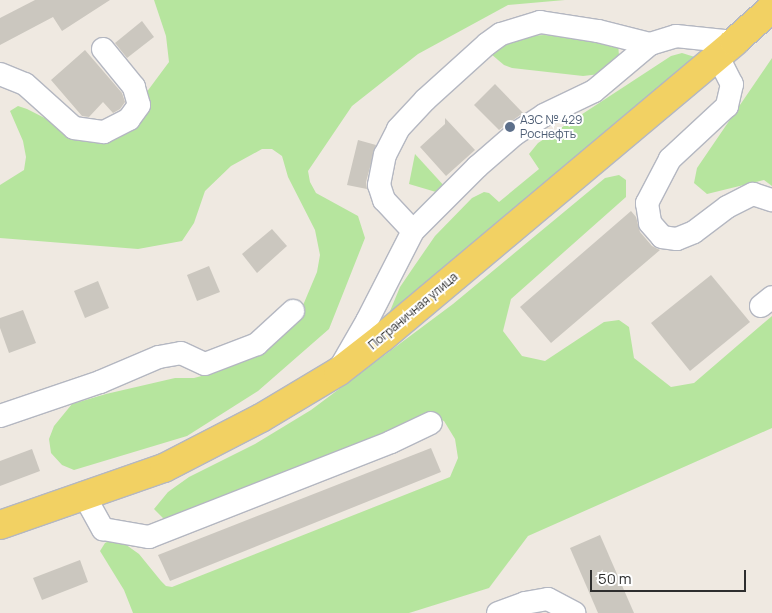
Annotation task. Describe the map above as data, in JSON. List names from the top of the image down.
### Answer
{
  "streets": {
    "main road": ["Пограничная улица"]
  },
  "places": ["АЗС № 429 Роснефть"],
  "scale_bar": "50 m"
}
